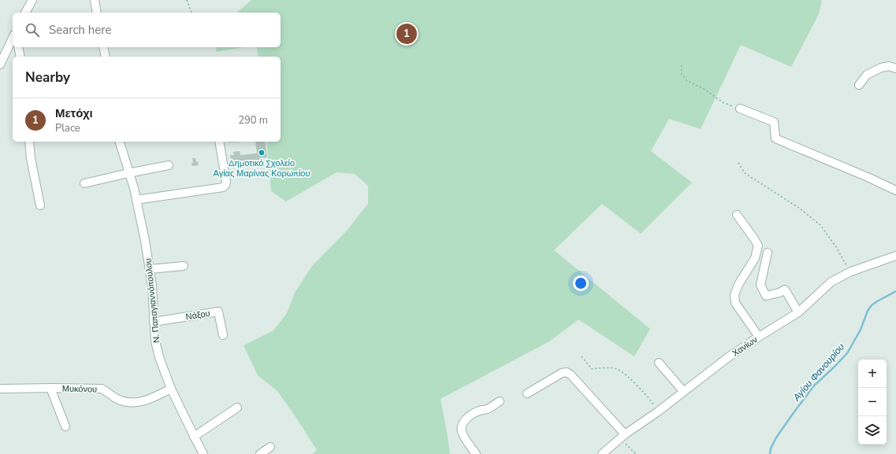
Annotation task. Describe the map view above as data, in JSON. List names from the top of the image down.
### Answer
{
  "streets": {
    "street": [
      "Ν. Παπαγιαννόπουλου",
      "Νάξου",
      "Χανίων",
      "Μυκόνου"
    ]
  },
  "crossings": [
    ["Ν. Παπαγιαννόπουλου", "Νάξου"],
    ["Ν. Παπαγιαννόπουλου", "Μυκόνου"]
  ],
  "water": ["Αγίου Φανουρίου"],
  "places": ["Δημοτικό Σχολείο Αγίας Μαρίνας Κορωπίου"],
  "page": {
    "search": "Search here",
    "pins": "1",
    "heading": "Nearby",
    "list": [
      {
        "mark": "1",
        "name": "Μετόχι",
        "note": "Place",
        "value": "290 m"
      }
    ],
    "map_buttons": ["+", "−"]
  }
}
